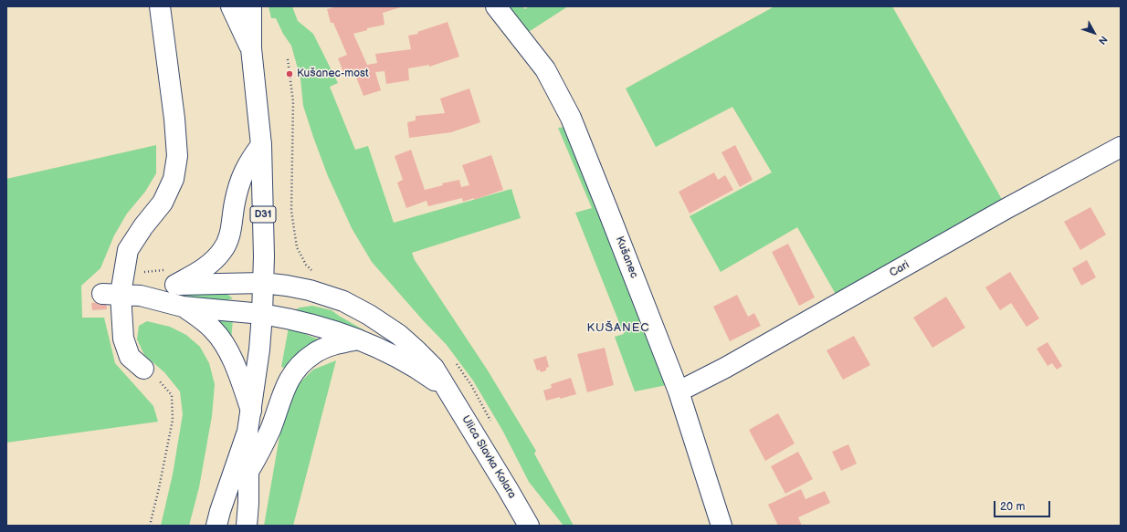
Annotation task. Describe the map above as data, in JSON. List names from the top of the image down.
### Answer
{
  "streets": {
    "main road": [
      "D31",
      "Kušanec",
      "Cari",
      "Ulica Slavka Kolara"
    ]
  },
  "crossings": [
    ["D31", "Ulica Slavka Kolara"],
    ["Kušanec", "Cari"]
  ],
  "districts": ["KUŠANEC"],
  "places": ["Kušanec-most"],
  "scale_bar": "20 m",
  "north": "bottom right"
}
